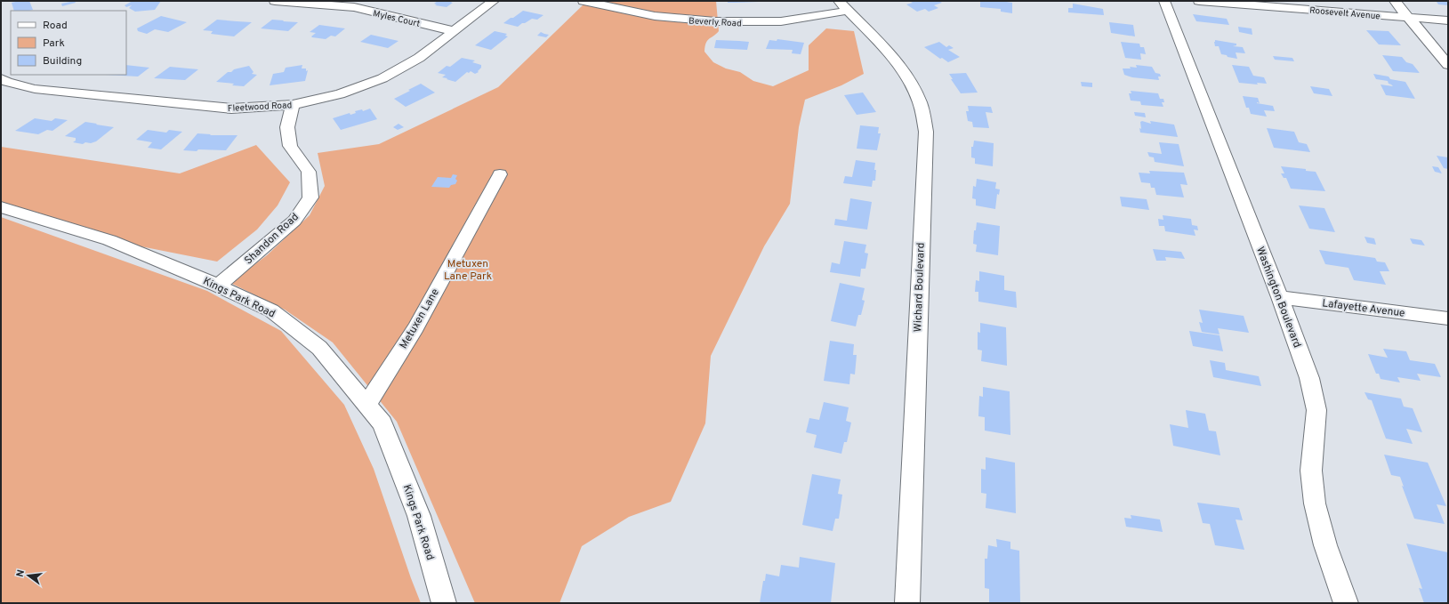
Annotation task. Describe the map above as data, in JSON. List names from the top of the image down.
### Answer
{
  "streets": {
    "street": [
      "Roosevelt Avenue",
      "Myles Court",
      "Beverly Road",
      "Fleetwood Road",
      "Shandon Road",
      "Wichard Boulevard",
      "Kings Park Road",
      "Washington Boulevard",
      "Lafayette Avenue",
      "Metuxen Lane"
    ]
  },
  "crossings": [
    ["Myles Court", "Fleetwood Road"],
    ["Beverly Road", "Wichard Boulevard"],
    ["Fleetwood Road", "Shandon Road"],
    ["Shandon Road", "Kings Park Road"],
    ["Kings Park Road", "Metuxen Lane"],
    ["Washington Boulevard", "Lafayette Avenue"]
  ],
  "parks": ["Metuxen Lane Park"],
  "legend": ["Road", "Park", "Building"],
  "north": "left"
}
